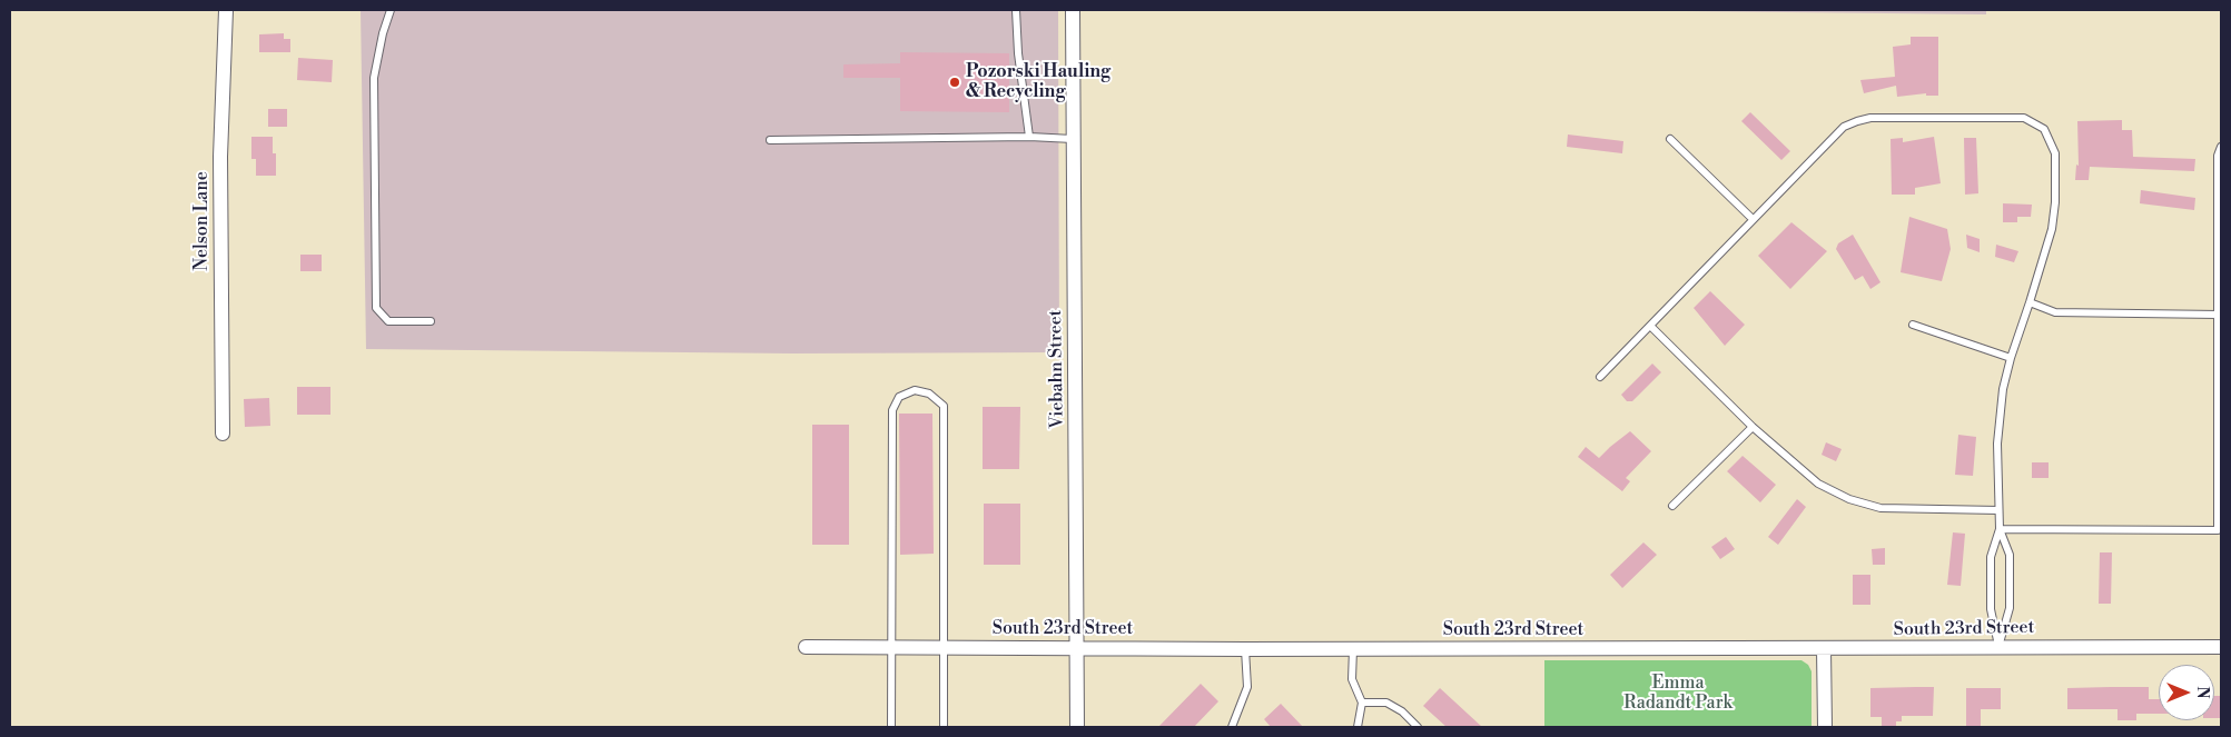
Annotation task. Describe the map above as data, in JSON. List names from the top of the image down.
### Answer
{
  "streets": {
    "street": ["Nelson Lane", "Viebahn Street", "South 23rd Street"]
  },
  "crossings": [
    ["Viebahn Street", "South 23rd Street"]
  ],
  "parks": ["Emma Radandt Park"],
  "places": ["Pozorski Hauling & Recycling"],
  "north": "right"
}
